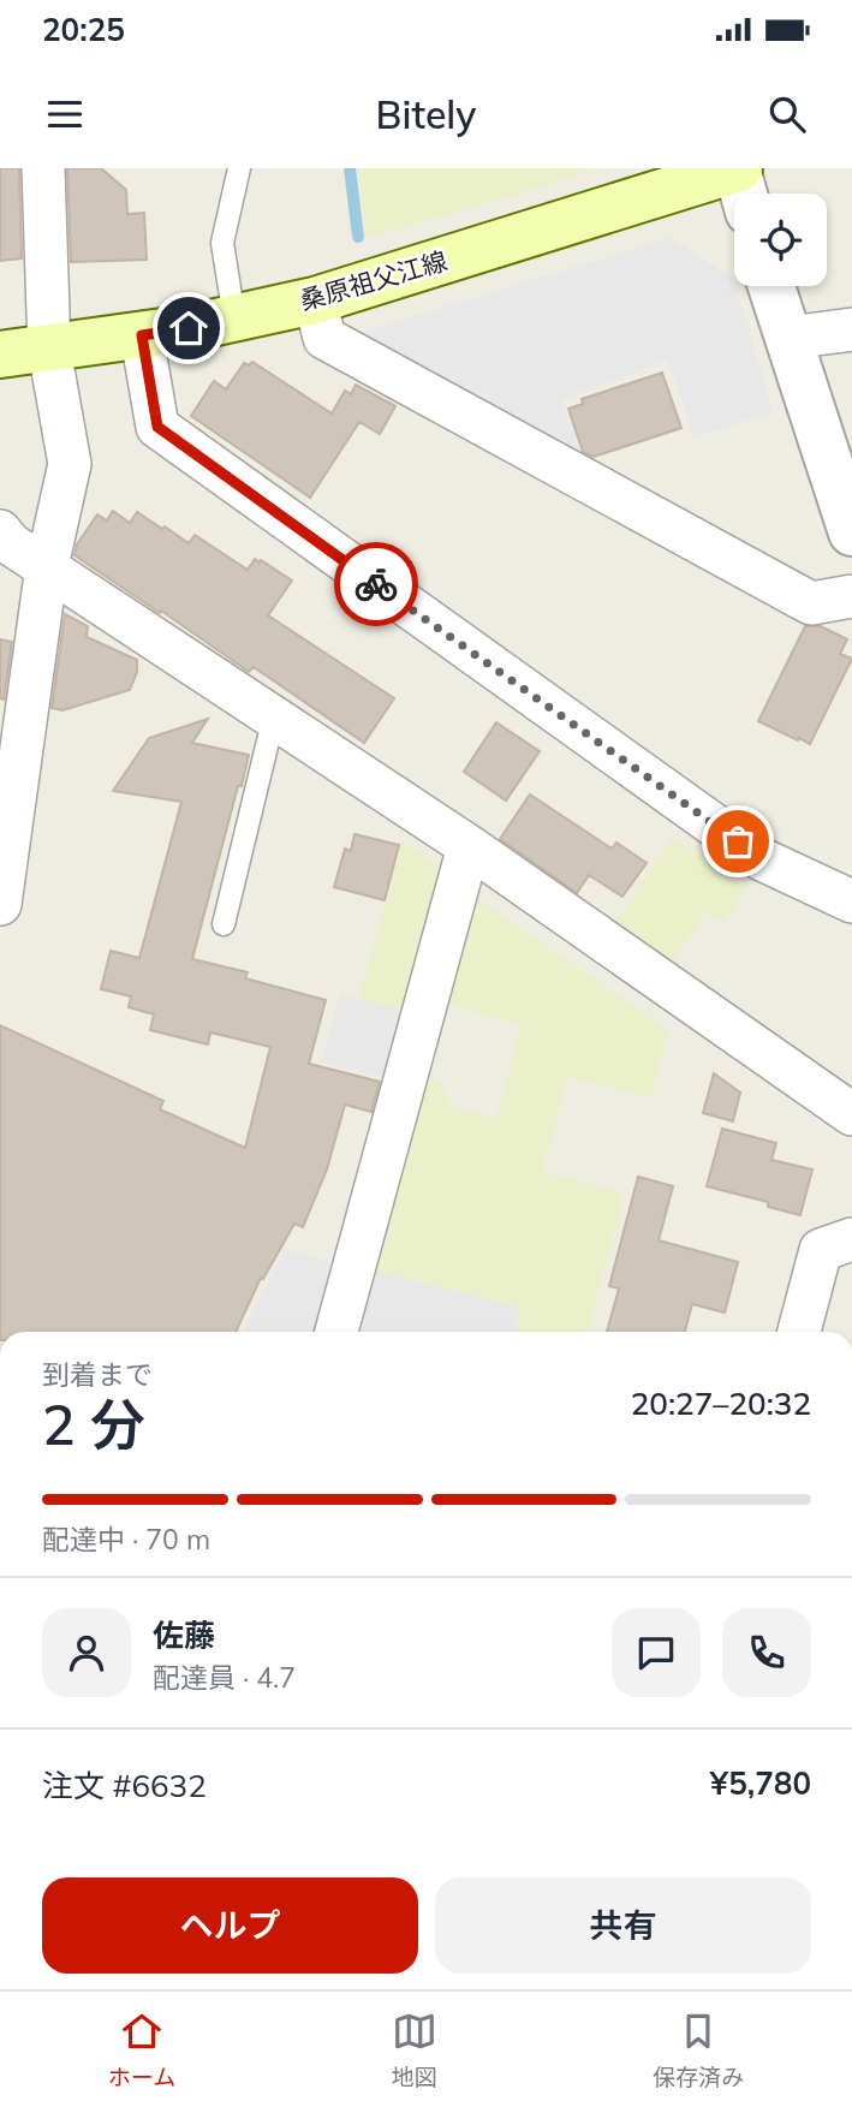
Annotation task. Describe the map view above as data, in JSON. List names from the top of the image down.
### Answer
{
  "streets": {
    "main road": ["桑原祖父江線"]
  },
  "page": {
    "status": "20:25",
    "header": "Bitely",
    "heading": ["2 分", "到着まで", "20:27–20:32"],
    "panel": [
      "佐藤",
      "配達員 · 4.7",
      "注文 #6632",
      "¥5,780"
    ],
    "bar": "配達中 · 70 m",
    "buttons": ["ヘルプ", "共有"],
    "tabs": ["ホーム", "地図", "保存済み"]
  }
}
